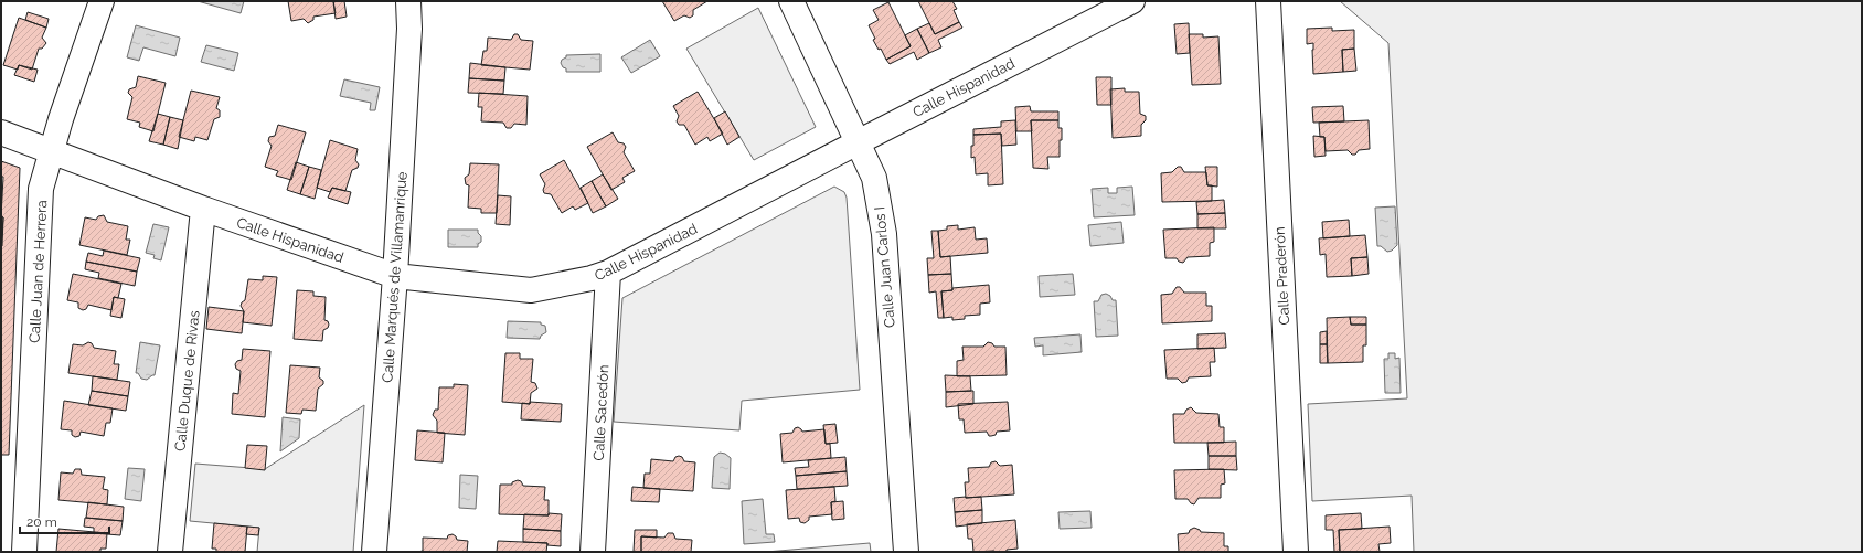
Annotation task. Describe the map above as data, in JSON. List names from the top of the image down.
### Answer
{
  "streets": {
    "street": [
      "Calle Hispanidad",
      "Calle Juan Carlos I",
      "Calle Juan de Herrera",
      "Calle Praderón",
      "Calle Marqués de Villamanrique",
      "Calle Duque de Rivas",
      "Calle Sacedón"
    ]
  },
  "crossings": [
    ["Calle Hispanidad", "Calle Juan Carlos I"],
    ["Calle Hispanidad", "Calle Juan de Herrera"],
    ["Calle Hispanidad", "Calle Marqués de Villamanrique"],
    ["Calle Hispanidad", "Calle Duque de Rivas"],
    ["Calle Hispanidad", "Calle Sacedón"]
  ],
  "scale_bar": "20 m"
}
